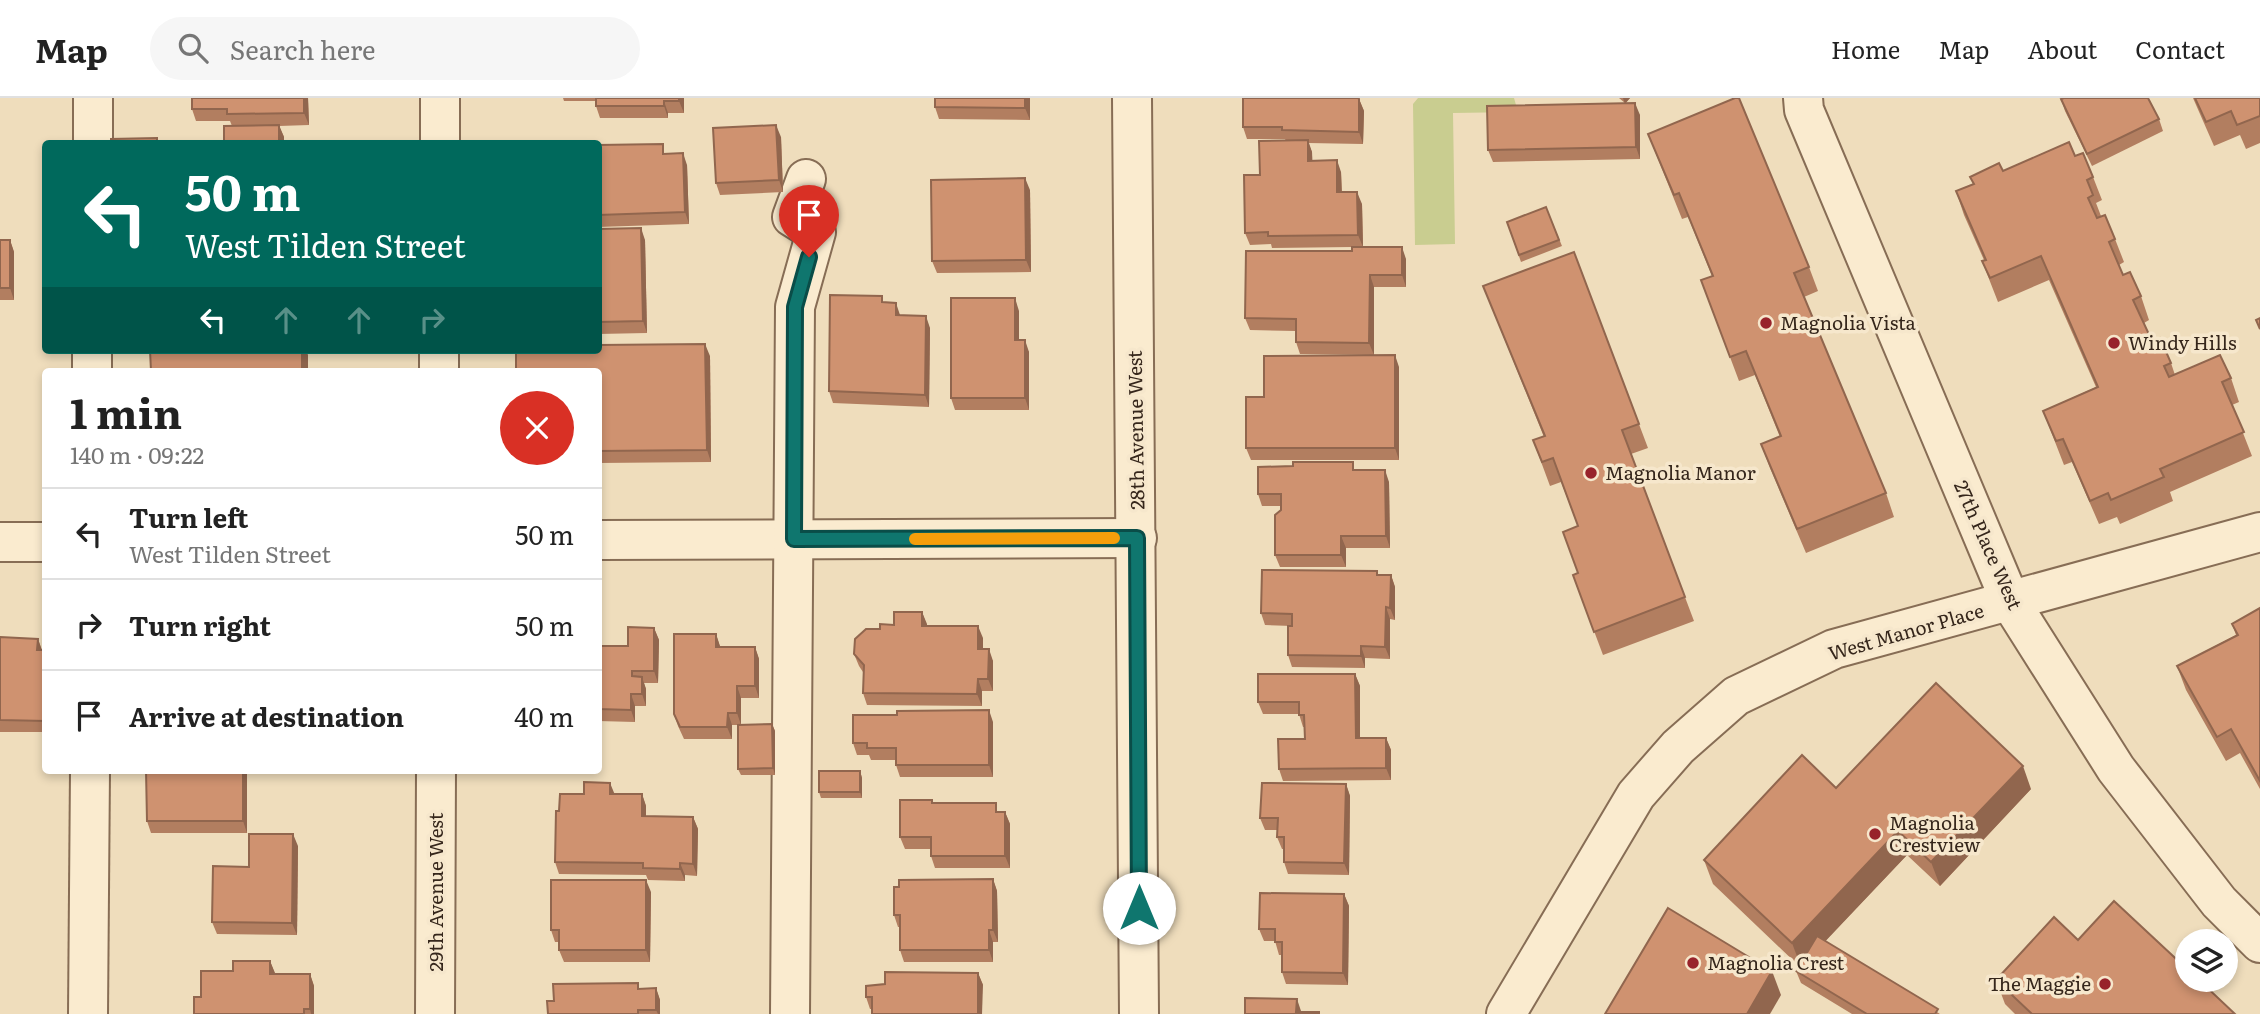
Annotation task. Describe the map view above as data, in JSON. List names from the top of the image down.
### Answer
{
  "streets": {
    "street": [
      "28th Avenue West",
      "27th Place West",
      "West Manor Place",
      "29th Avenue West"
    ]
  },
  "crossings": [
    ["27th Place West", "West Manor Place"]
  ],
  "places": [
    "Magnolia Vista",
    "Windy Hills",
    "Magnolia Manor",
    "Magnolia Crestview",
    "Magnolia Crest",
    "The Maggie"
  ],
  "page": {
    "header": "Map",
    "search": "Search here",
    "nav": [
      "Home",
      "Map",
      "About",
      "Contact"
    ],
    "turn": ["50 m", "West Tilden Street"],
    "heading": ["1 min", "140 m · 09:22"],
    "list": [
      {
        "name": "Turn left",
        "note": "West Tilden Street",
        "value": "50 m"
      },
      {
        "name": "Turn right",
        "value": "50 m"
      },
      {
        "name": "Arrive at destination",
        "value": "40 m"
      }
    ]
  }
}
